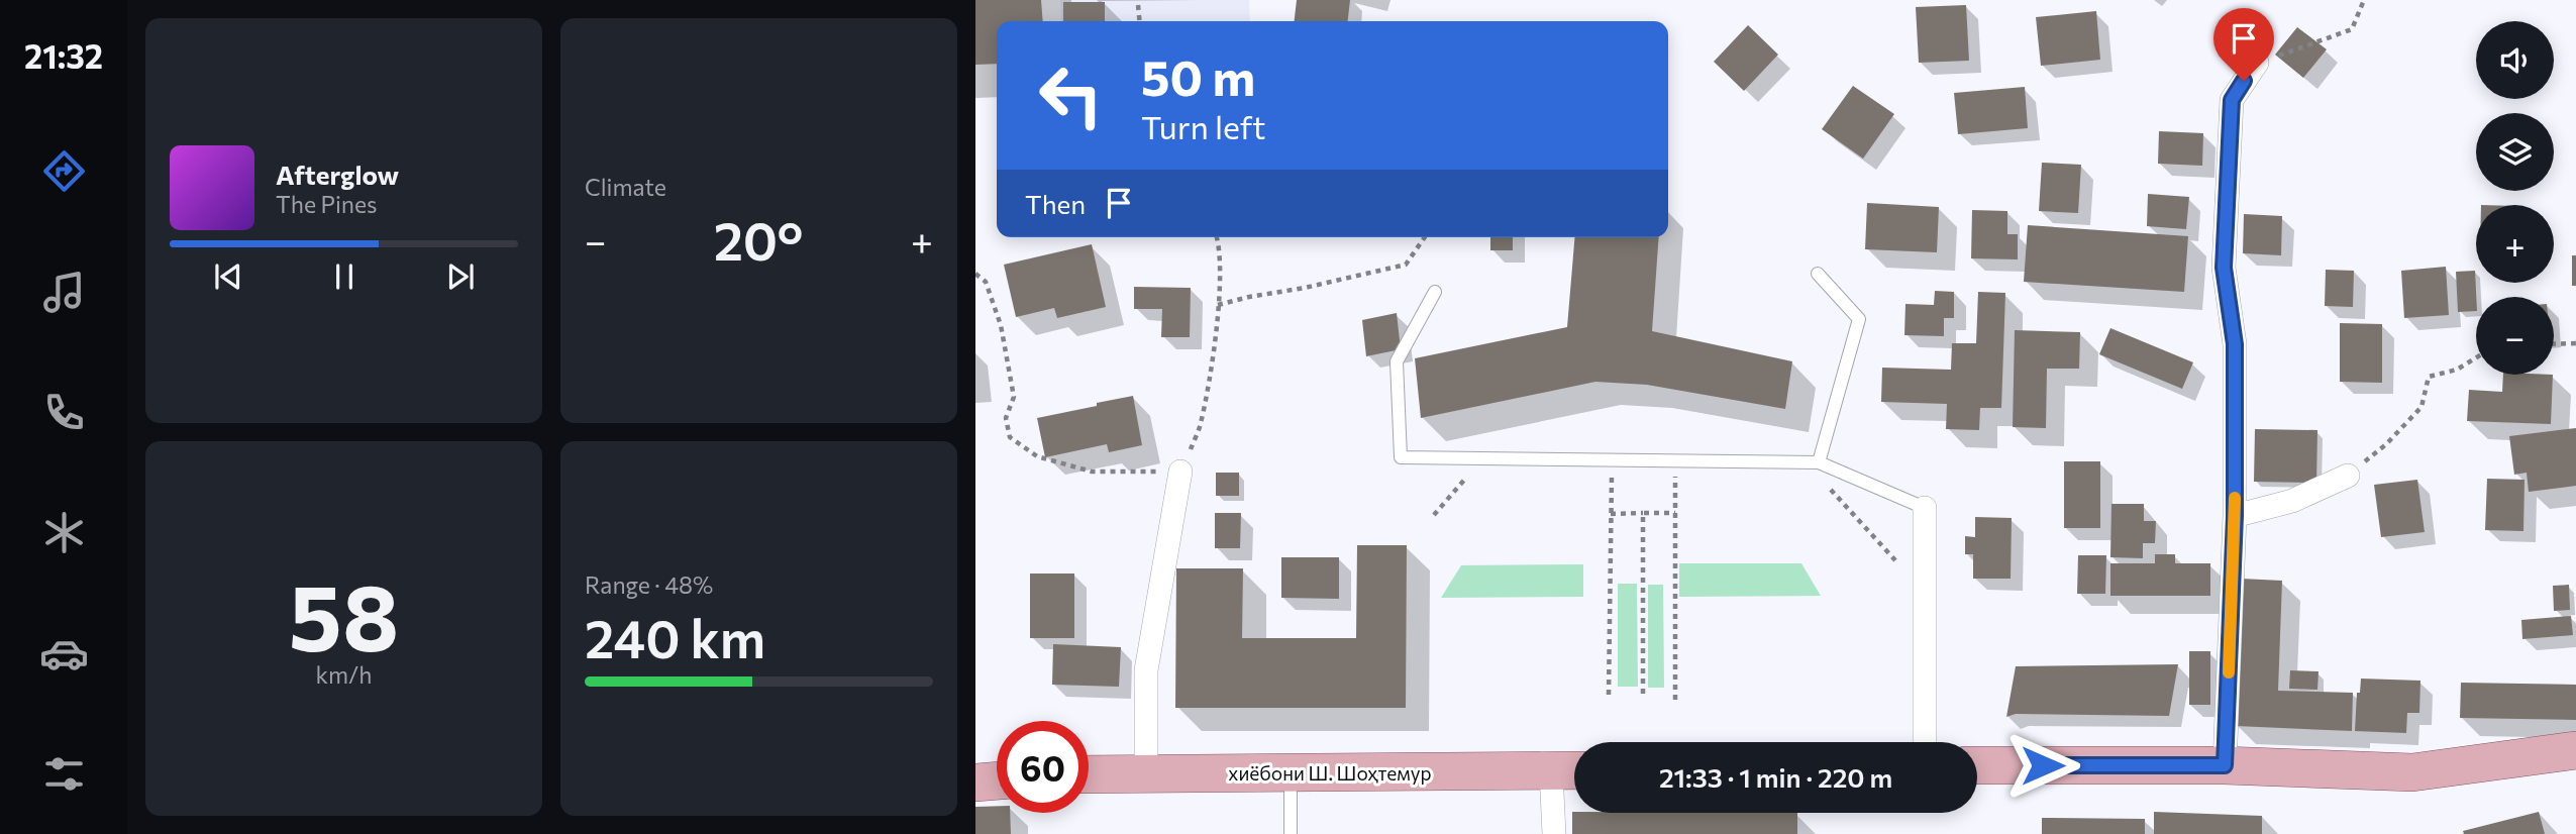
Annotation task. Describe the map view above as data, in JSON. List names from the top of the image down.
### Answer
{
  "streets": {
    "main road": ["хиёбони Ш. Шоҳтемур"]
  },
  "page": {
    "tabs": "21:32",
    "tile": [
      "Climate",
      ["58", "km/h"],
      ["Range · 48%", "240 km"]
    ],
    "map_buttons": ["+", "−"],
    "turn": ["50 m", "Turn left"],
    "song": ["Afterglow", "The Pines"],
    "then": "Then",
    "heat": ["−", "20°", "+"],
    "limit": "60",
    "trip": "21:33 · 1 min · 220 m"
  }
}
